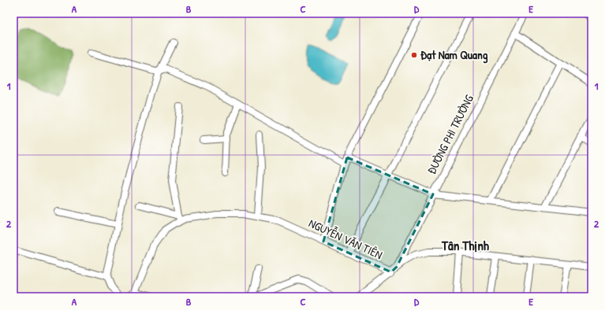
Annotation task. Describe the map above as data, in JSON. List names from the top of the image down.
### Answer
{
  "streets": {
    "street": ["ĐƯỜNG PHI TRƯỜNG", "NGUYỄN VĂN TIÊN"]
  },
  "crossings": [
    ["ĐƯỜNG PHI TRƯỜNG", "NGUYỄN VĂN TIÊN"]
  ],
  "districts": ["Tân Thịnh"],
  "places": ["Đạt Nam Quang"],
  "grid": {
    "columns": [
      "A",
      "B",
      "C",
      "D",
      "E"
    ],
    "rows": ["1", "2"]
  }
}
